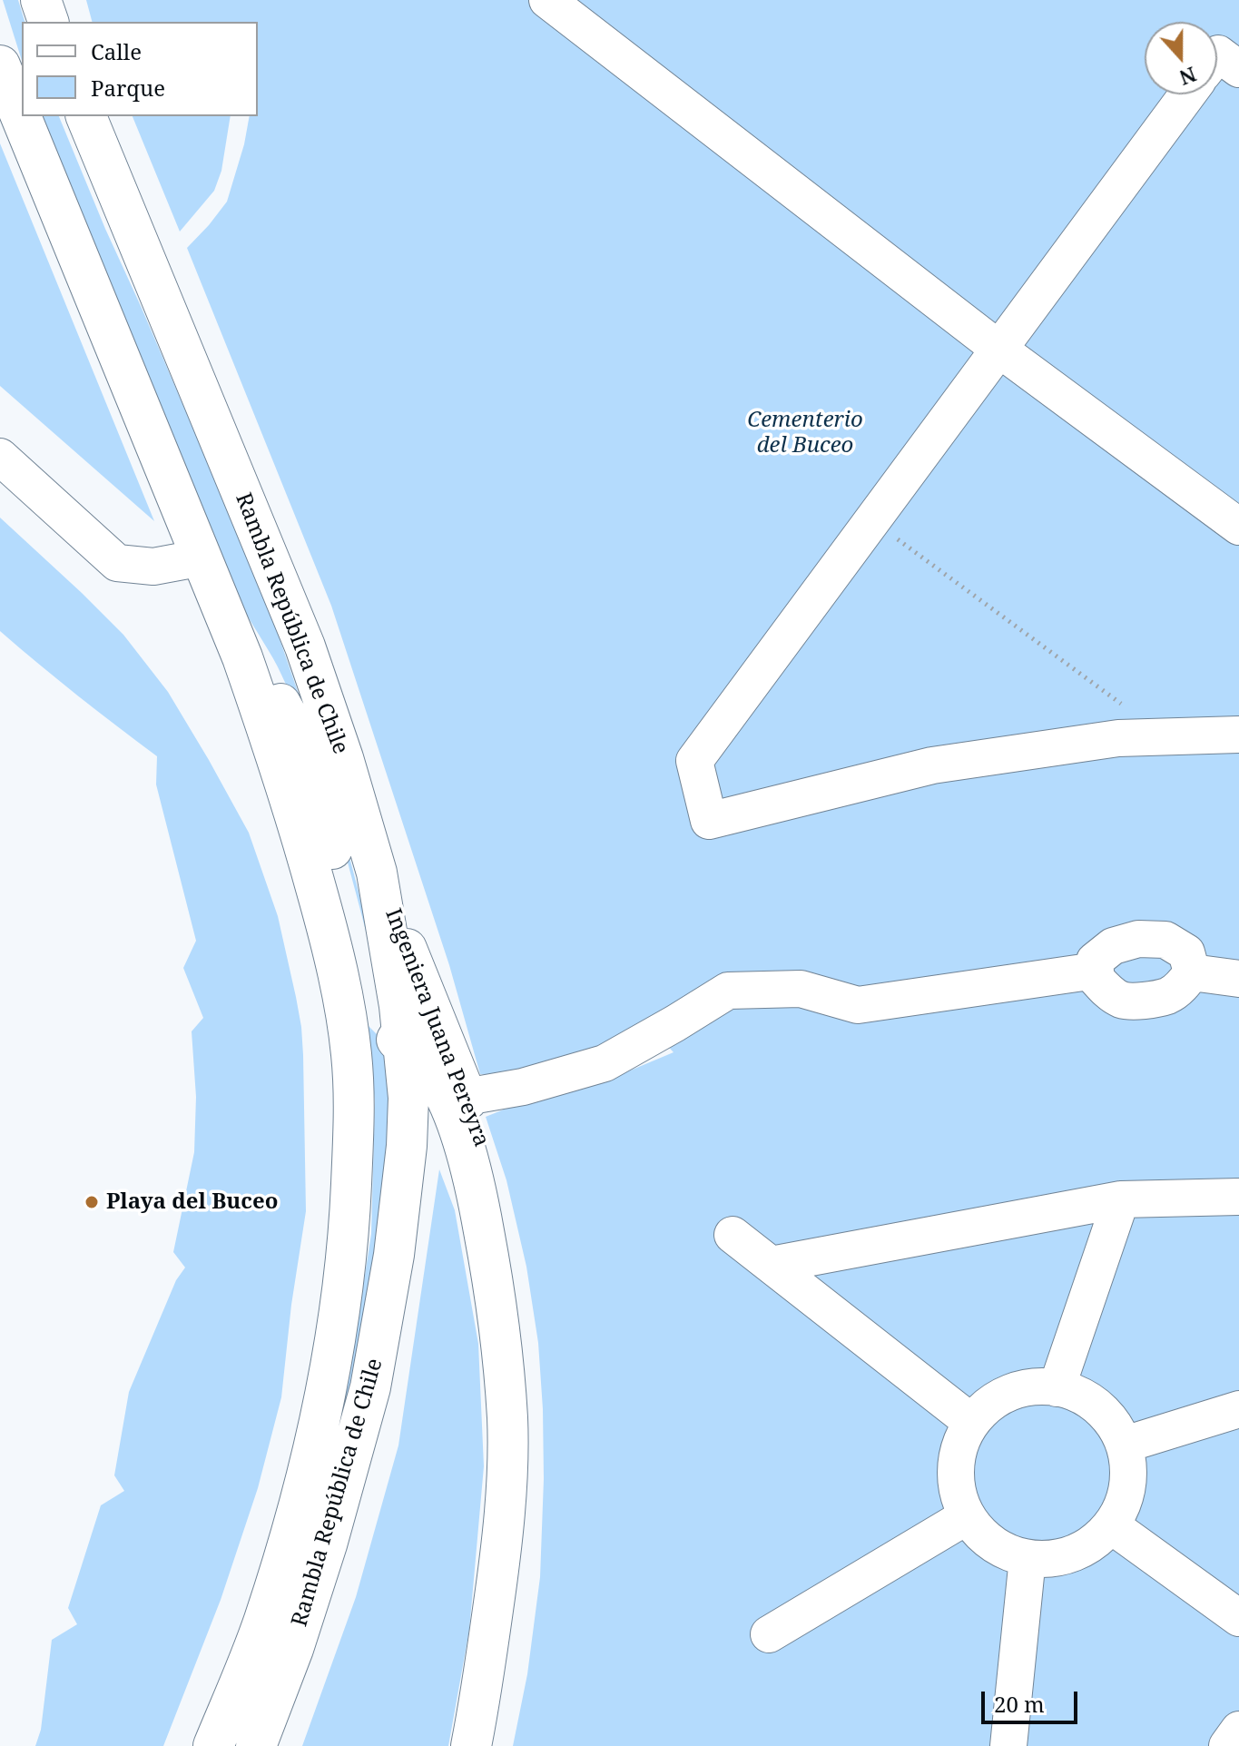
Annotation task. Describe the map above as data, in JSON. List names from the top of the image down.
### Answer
{
  "streets": {
    "main road": ["Rambla República de Chile", "Ingeniera Juana Pereyra"]
  },
  "crossings": [
    ["Rambla República de Chile", "Ingeniera Juana Pereyra"]
  ],
  "parks": ["Cementerio del Buceo"],
  "places": ["Playa del Buceo"],
  "legend": ["Calle", "Parque"],
  "scale_bar": "20 m",
  "north": "bottom"
}
